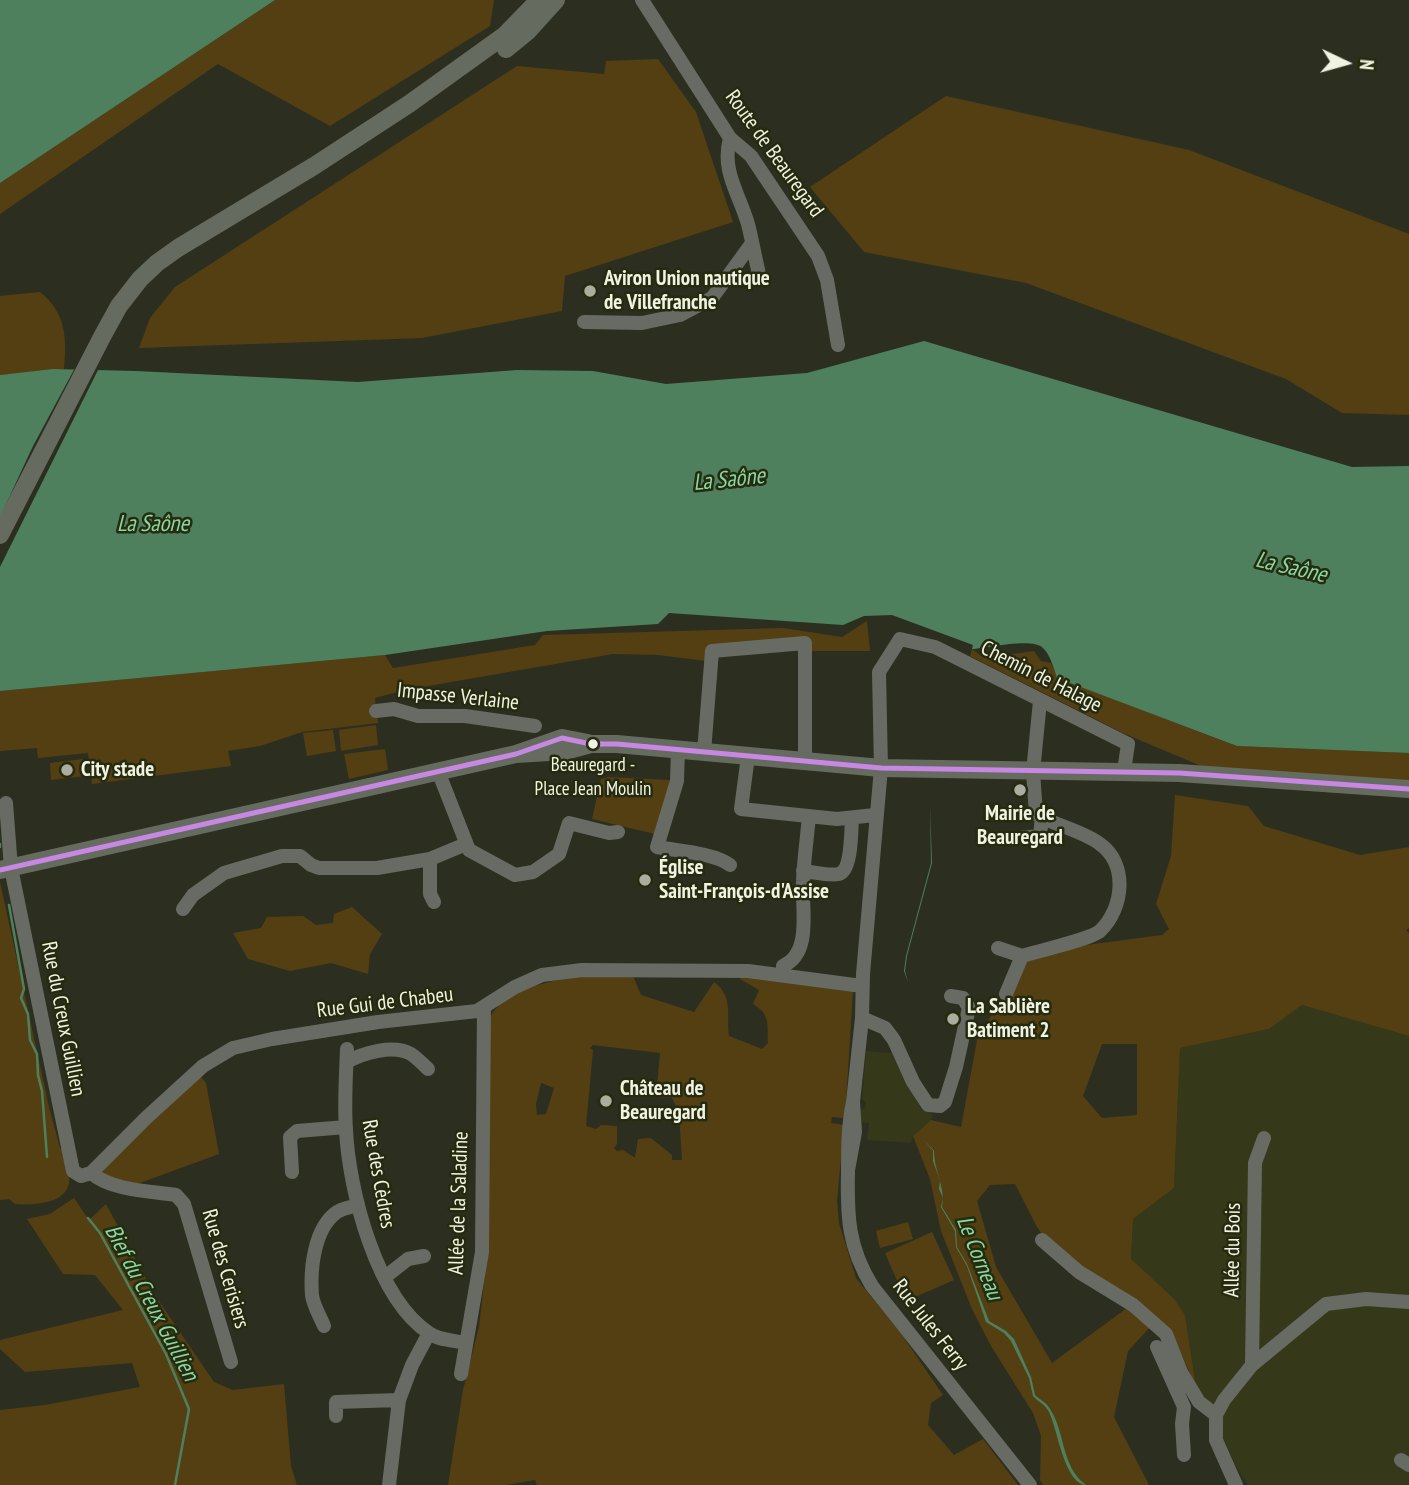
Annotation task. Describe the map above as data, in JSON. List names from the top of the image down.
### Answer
{
  "streets": {
    "street": [
      "Route de Beauregard",
      "Chemin de Halage",
      "Impasse Verlaine",
      "Rue Gui de Chabeu",
      "Rue du Creux Guillien",
      "Rue des Cèdres",
      "Allée de la Saladine",
      "Allée du Bois",
      "Rue des Cerisiers",
      "Rue Jules Ferry"
    ]
  },
  "crossings": [
    ["Chemin de Halage", "Rue Jules Ferry"],
    ["Rue Gui de Chabeu", "Rue du Creux Guillien"],
    ["Rue Gui de Chabeu", "Allée de la Saladine"],
    ["Rue Gui de Chabeu", "Rue des Cerisiers"],
    ["Rue Gui de Chabeu", "Rue Jules Ferry"],
    ["Rue du Creux Guillien", "Rue des Cerisiers"],
    ["Rue des Cèdres", "Allée de la Saladine"]
  ],
  "water": ["La Saône", "Le Corneau", "Bief du Creux Guillien"],
  "places": [
    "Aviron Union nautique de Villefranche",
    "Beauregard - Place Jean Moulin",
    "City stade",
    "Mairie de Beauregard",
    "Église Saint-François-d'Assise",
    "La Sablière Batiment 2",
    "Château de Beauregard"
  ],
  "north": "right"
}
